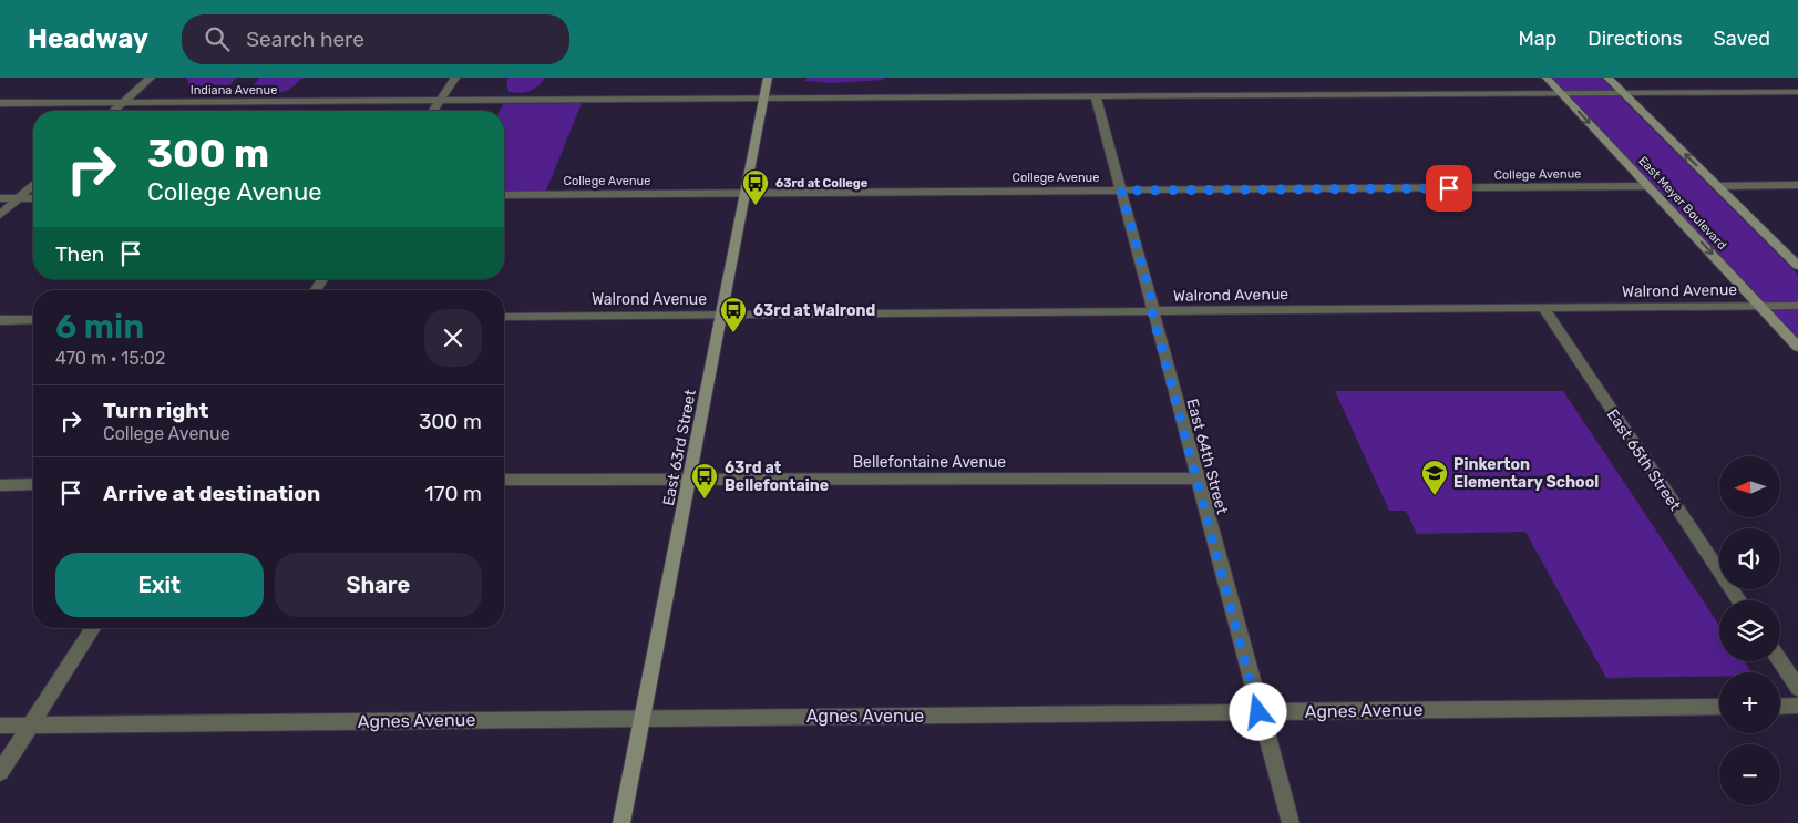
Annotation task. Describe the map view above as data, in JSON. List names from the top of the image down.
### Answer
{
  "streets": {
    "main road": ["East Meyer Boulevard", "East 63rd Street"],
    "street": [
      "Indiana Avenue",
      "College Avenue",
      "Walrond Avenue",
      "East 64th Street",
      "East 65th Street",
      "Bellefontaine Avenue",
      "Agnes Avenue"
    ]
  },
  "crossings": [
    ["Indiana Avenue", "East Meyer Boulevard"],
    ["Indiana Avenue", "East 63rd Street"],
    ["Indiana Avenue", "East 64th Street"],
    ["College Avenue", "East Meyer Boulevard"],
    ["College Avenue", "East 63rd Street"],
    ["College Avenue", "East 64th Street"],
    ["East Meyer Boulevard", "Walrond Avenue"],
    ["Walrond Avenue", "East 63rd Street"],
    ["Walrond Avenue", "East 64th Street"],
    ["Walrond Avenue", "East 65th Street"],
    ["East 63rd Street", "Bellefontaine Avenue"],
    ["East 63rd Street", "Agnes Avenue"],
    ["East 64th Street", "Bellefontaine Avenue"],
    ["East 64th Street", "Agnes Avenue"]
  ],
  "places": {
    "bus stop": ["63rd at College", "63rd at Walrond", "63rd at Bellefontaine"],
    "school or university": ["Pinkerton Elementary School"]
  },
  "north": "left",
  "page": {
    "header": "Headway",
    "search": "Search here",
    "nav": ["Map", "Directions", "Saved"],
    "turn": ["300 m", "College Avenue"],
    "then": "Then",
    "heading": ["6 min", "470 m · 15:02"],
    "list": [
      {
        "name": "Turn right",
        "note": "College Avenue",
        "value": "300 m"
      },
      {
        "name": "Arrive at destination",
        "value": "170 m"
      }
    ],
    "map_buttons": ["+", "−"],
    "buttons": ["Exit", "Share"]
  }
}
